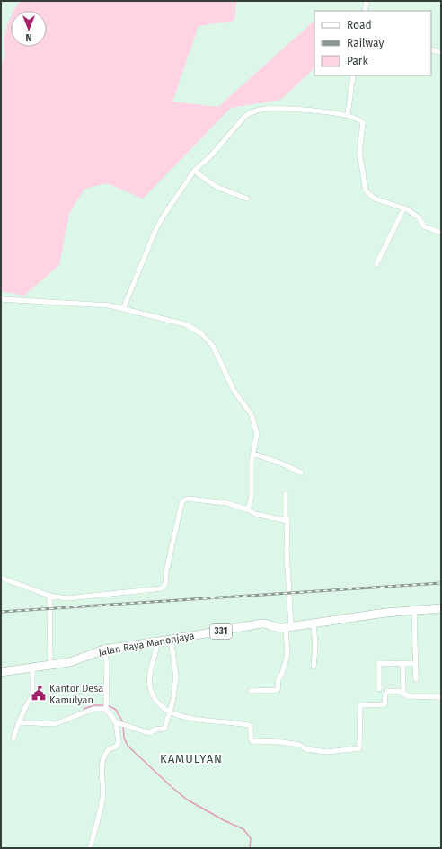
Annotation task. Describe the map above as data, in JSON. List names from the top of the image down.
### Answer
{
  "streets": {
    "main road": ["331", "Jalan Raya Manonjaya"]
  },
  "districts": ["KAMULYAN"],
  "places": {
    "public building": ["Kantor Desa Kamulyan"]
  },
  "legend": ["Road", "Railway", "Park"],
  "north": "bottom"
}
